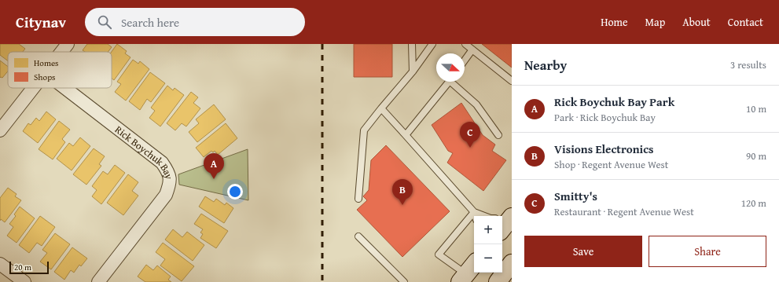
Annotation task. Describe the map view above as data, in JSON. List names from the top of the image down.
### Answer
{
  "streets": {
    "street": ["Rick Boychuk Bay"]
  },
  "legend": ["Homes", "Shops"],
  "scale_bar": "20 m",
  "north": "right",
  "page": {
    "header": "Citynav",
    "search": "Search here",
    "nav": [
      "Home",
      "Map",
      "About",
      "Contact"
    ],
    "heading": ["Nearby", "3 results"],
    "list": [
      {
        "mark": "A",
        "name": "Rick Boychuk Bay Park",
        "note": "Park · Rick Boychuk Bay",
        "value": "10 m"
      },
      {
        "mark": "B",
        "name": "Visions Electronics",
        "note": "Shop · Regent Avenue West",
        "value": "90 m"
      },
      {
        "mark": "C",
        "name": "Smitty's",
        "note": "Restaurant · Regent Avenue West",
        "value": "120 m"
      }
    ],
    "pins": ["C", "A", "B"],
    "map_buttons": ["+", "−"],
    "buttons": ["Save", "Share"],
    "scale": "20 m"
  }
}
